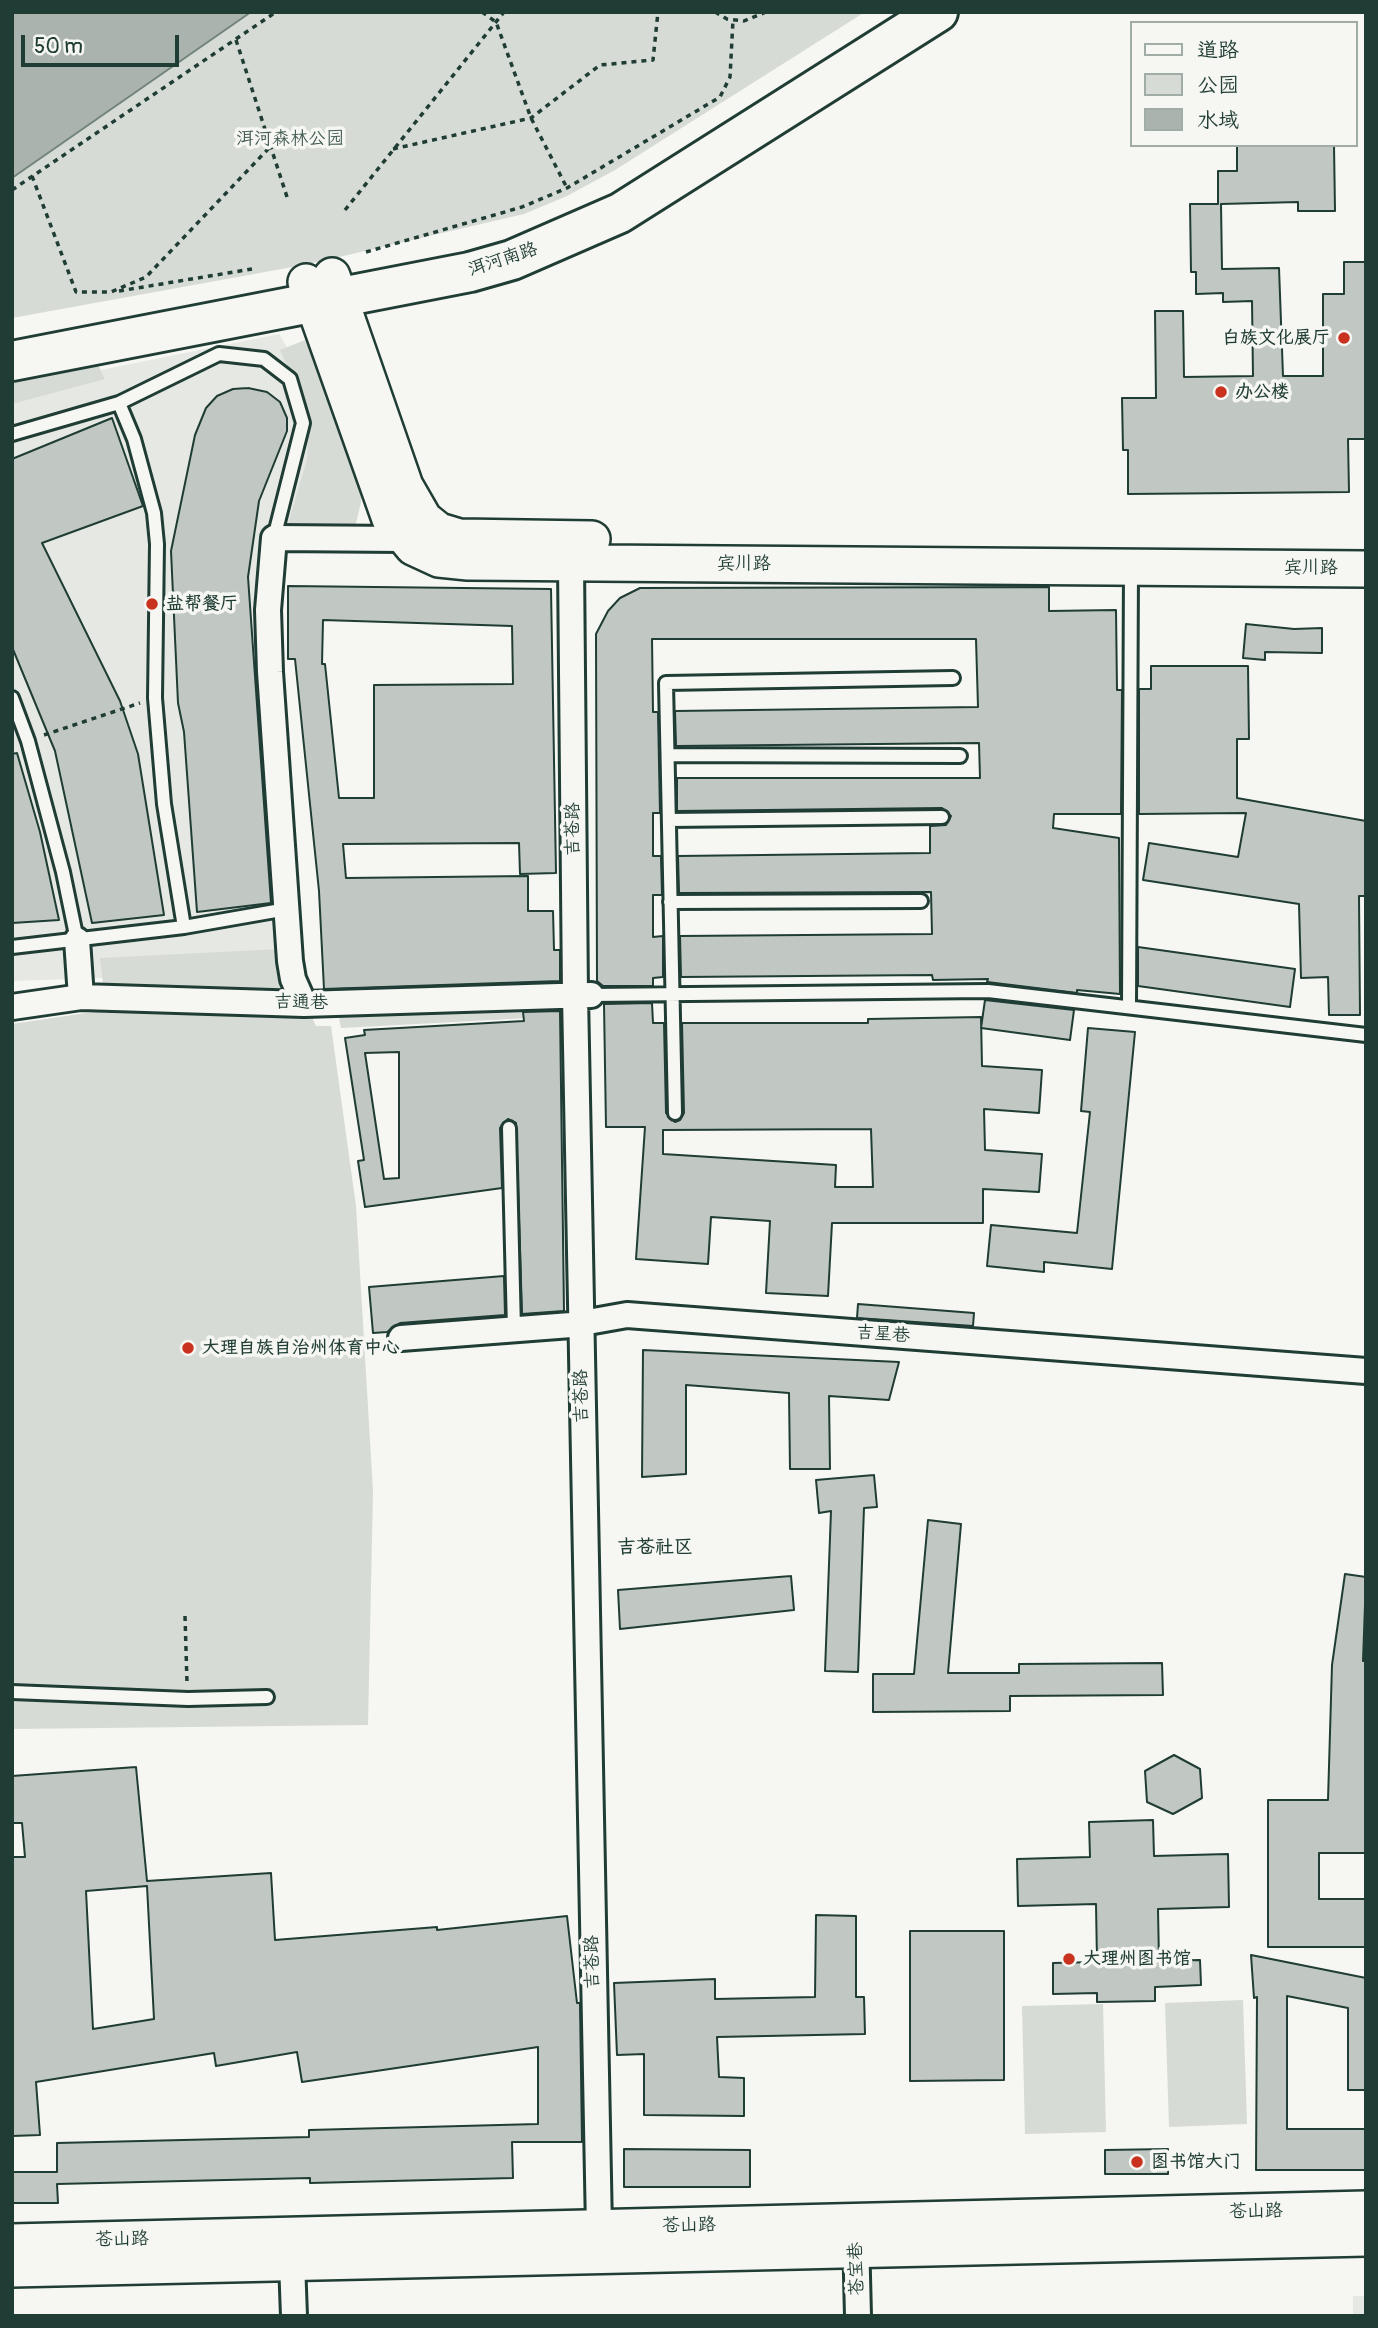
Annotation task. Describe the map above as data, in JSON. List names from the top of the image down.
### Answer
{
  "streets": {
    "main road": ["洱河南路", "宾川路", "苍山路"],
    "street": [
      "吉苍路",
      "吉通巷",
      "吉星巷",
      "苍宝巷"
    ]
  },
  "crossings": [
    ["洱河南路", "宾川路"],
    ["宾川路", "吉苍路"],
    ["吉苍路", "吉通巷"],
    ["吉苍路", "吉星巷"],
    ["吉苍路", "苍山路"],
    ["苍山路", "苍宝巷"]
  ],
  "districts": ["吉苍社区"],
  "parks": ["洱河森林公园"],
  "places": [
    "白族文化展厅",
    "办公楼",
    "盐帮餐厅",
    "大理自族自治州体育中心",
    "大理州图书馆",
    "图书馆大门"
  ],
  "legend": ["道路", "公园", "水域"],
  "scale_bar": "50 m"
}
